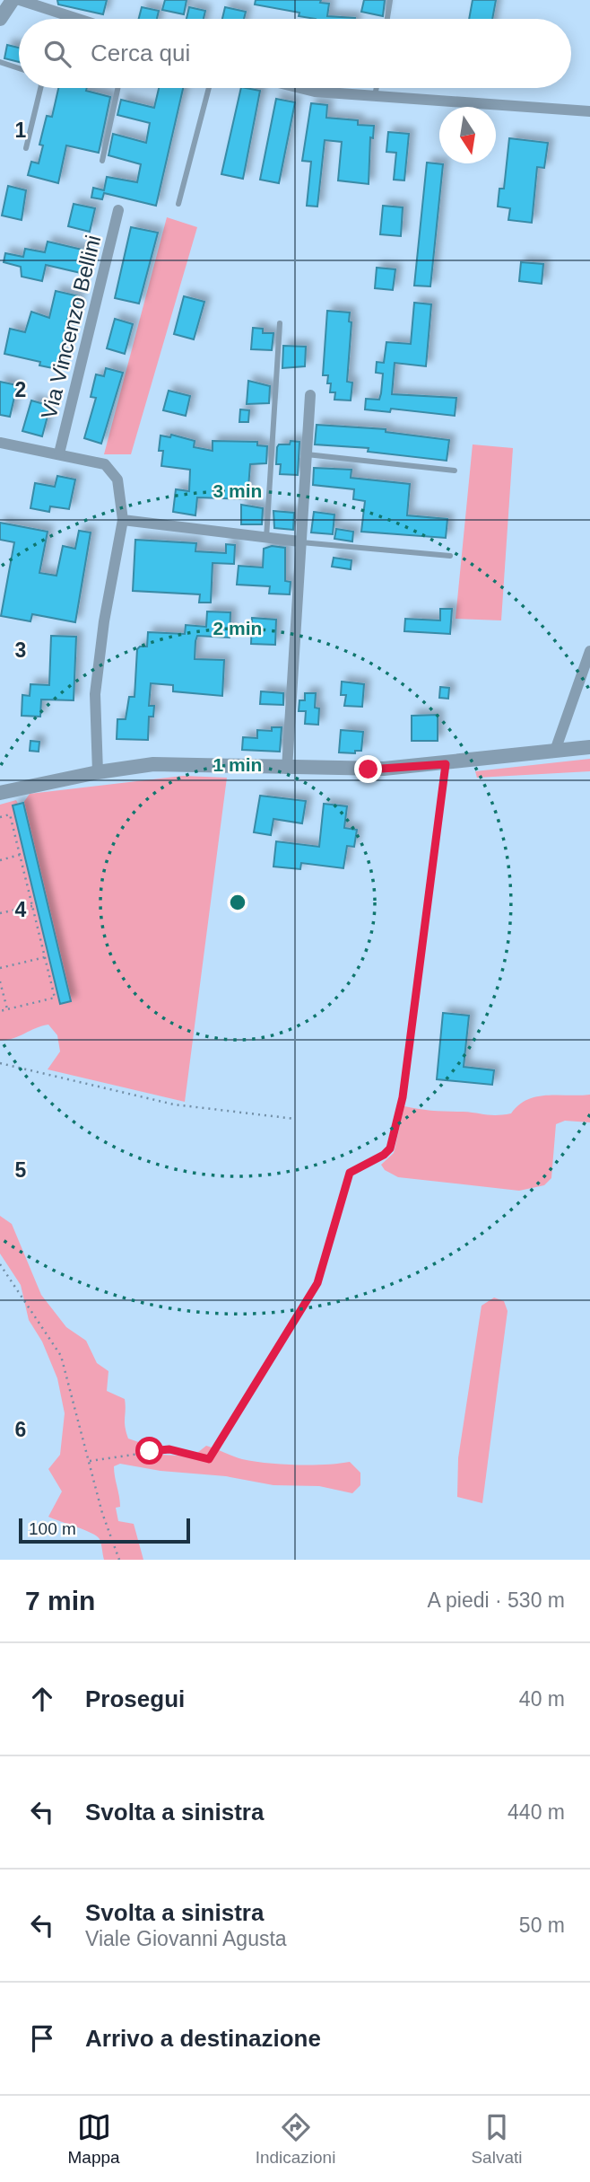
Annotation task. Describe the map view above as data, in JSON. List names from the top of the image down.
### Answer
{
  "streets": {
    "street": ["Via Vincenzo Bellini"]
  },
  "scale_bar": "100 m",
  "north": "bottom",
  "page": {
    "search": "Cerca qui",
    "scale": "100 m",
    "heading": ["7 min", "A piedi · 530 m"],
    "list": [
      ["Prosegui", "40 m"],
      ["Svolta a sinistra", "440 m"],
      ["Svolta a sinistra", "Viale Giovanni Agusta", "50 m"],
      "Arrivo a destinazione"
    ],
    "nav": ["Mappa", "Indicazioni", "Salvati"]
  },
  "grid": {
    "rows": [
      "1",
      "2",
      "3",
      "4",
      "5",
      "6"
    ]
  },
  "rings": ["3 min", "2 min", "1 min"]
}
